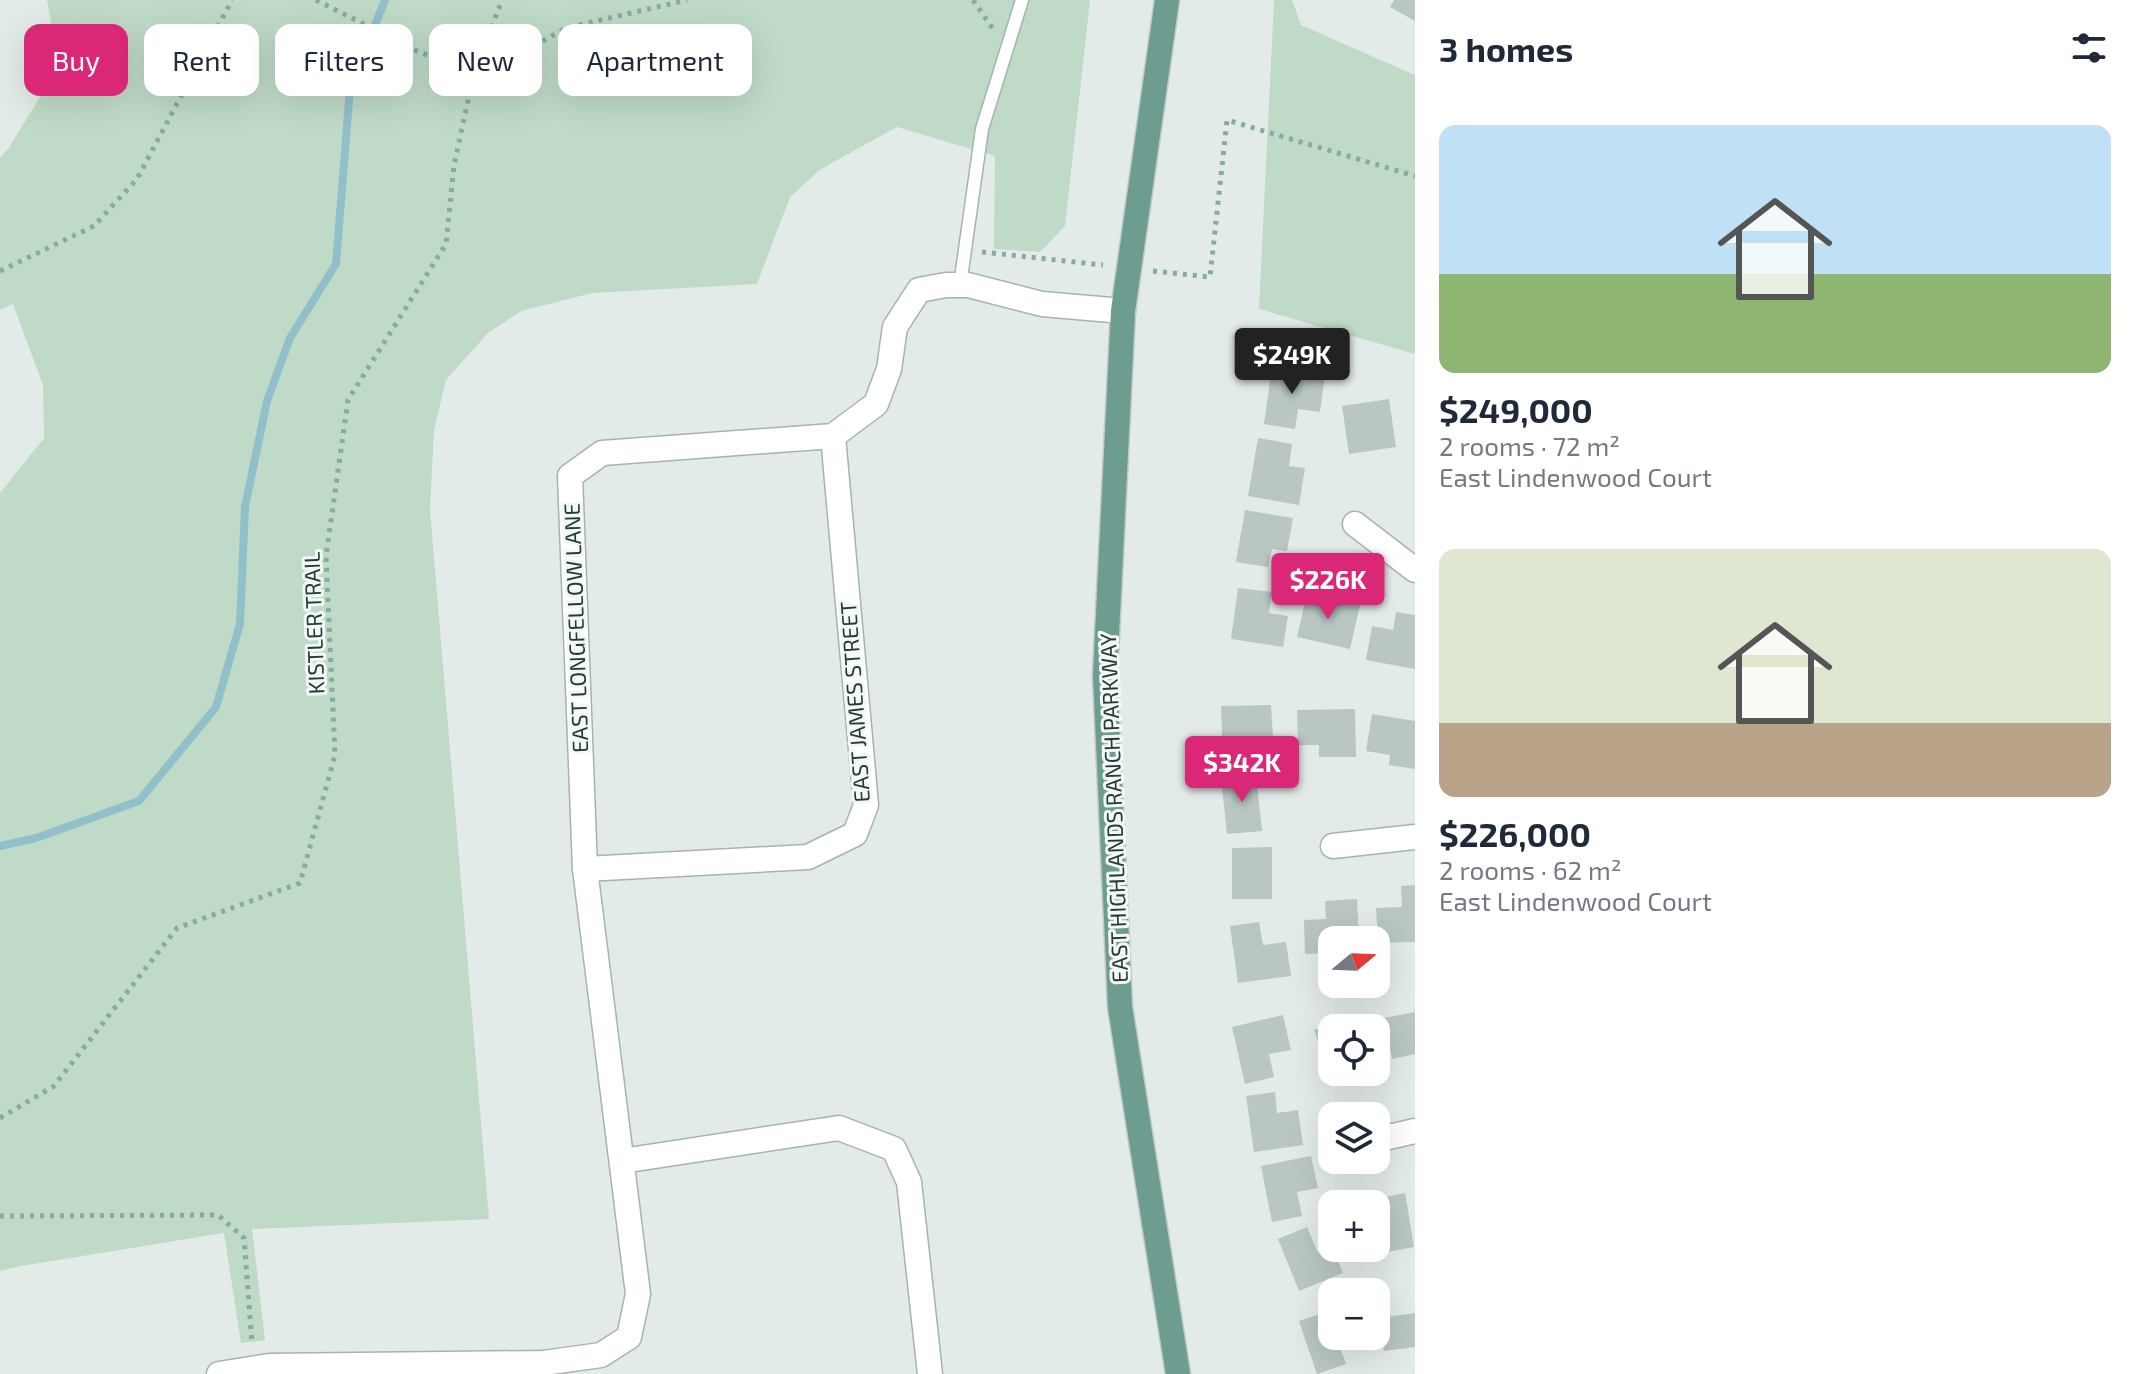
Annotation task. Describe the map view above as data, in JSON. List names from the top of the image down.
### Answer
{
  "streets": {
    "main road": ["EAST HIGHLANDS RANCH PARKWAY"],
    "street": ["EAST LONGFELLOW LANE", "EAST JAMES STREET"],
    "path": ["KISTLER TRAIL"]
  },
  "crossings": [
    ["EAST LONGFELLOW LANE", "EAST JAMES STREET"]
  ],
  "north": "right",
  "page": {
    "heading": "3 homes",
    "chip": [
      "Buy",
      "Rent",
      "Filters",
      "New",
      "Apartment"
    ],
    "list": [
      {
        "name": "$249,000",
        "note": "2 rooms · 72 m² · East Lindenwood Court"
      },
      {
        "name": "$226,000",
        "note": "2 rooms · 62 m² · East Lindenwood Court"
      }
    ],
    "price": ["$249K", "$226K", "$342K"],
    "map_buttons": ["+", "−"]
  }
}
